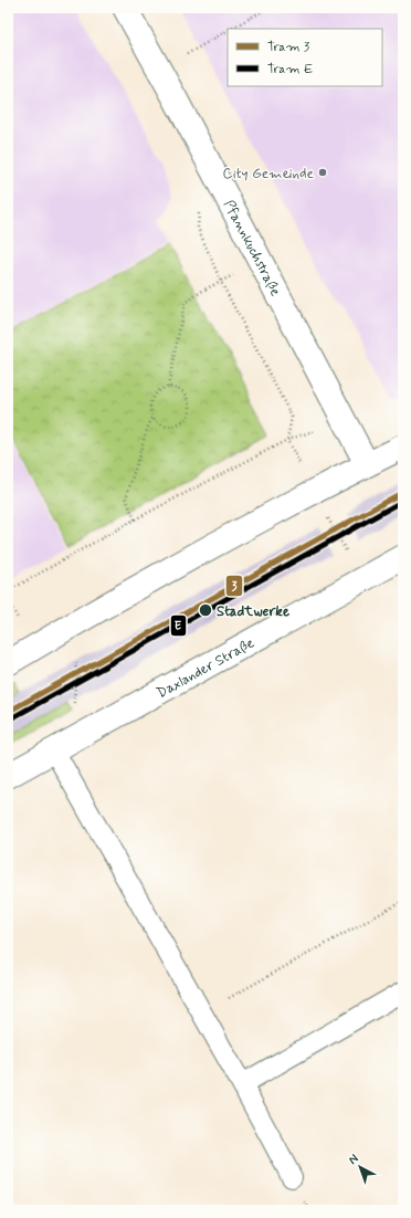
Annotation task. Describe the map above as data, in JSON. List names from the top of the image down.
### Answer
{
  "streets": {
    "street": ["Pfannkuchstraße", "Daxlander Straße"]
  },
  "places": ["City Gemeinde", "Stadtwerke"],
  "lines": ["tram line 3", "tram line E"],
  "legend": ["Tram 3", "Tram E"],
  "north": "top left"
}
